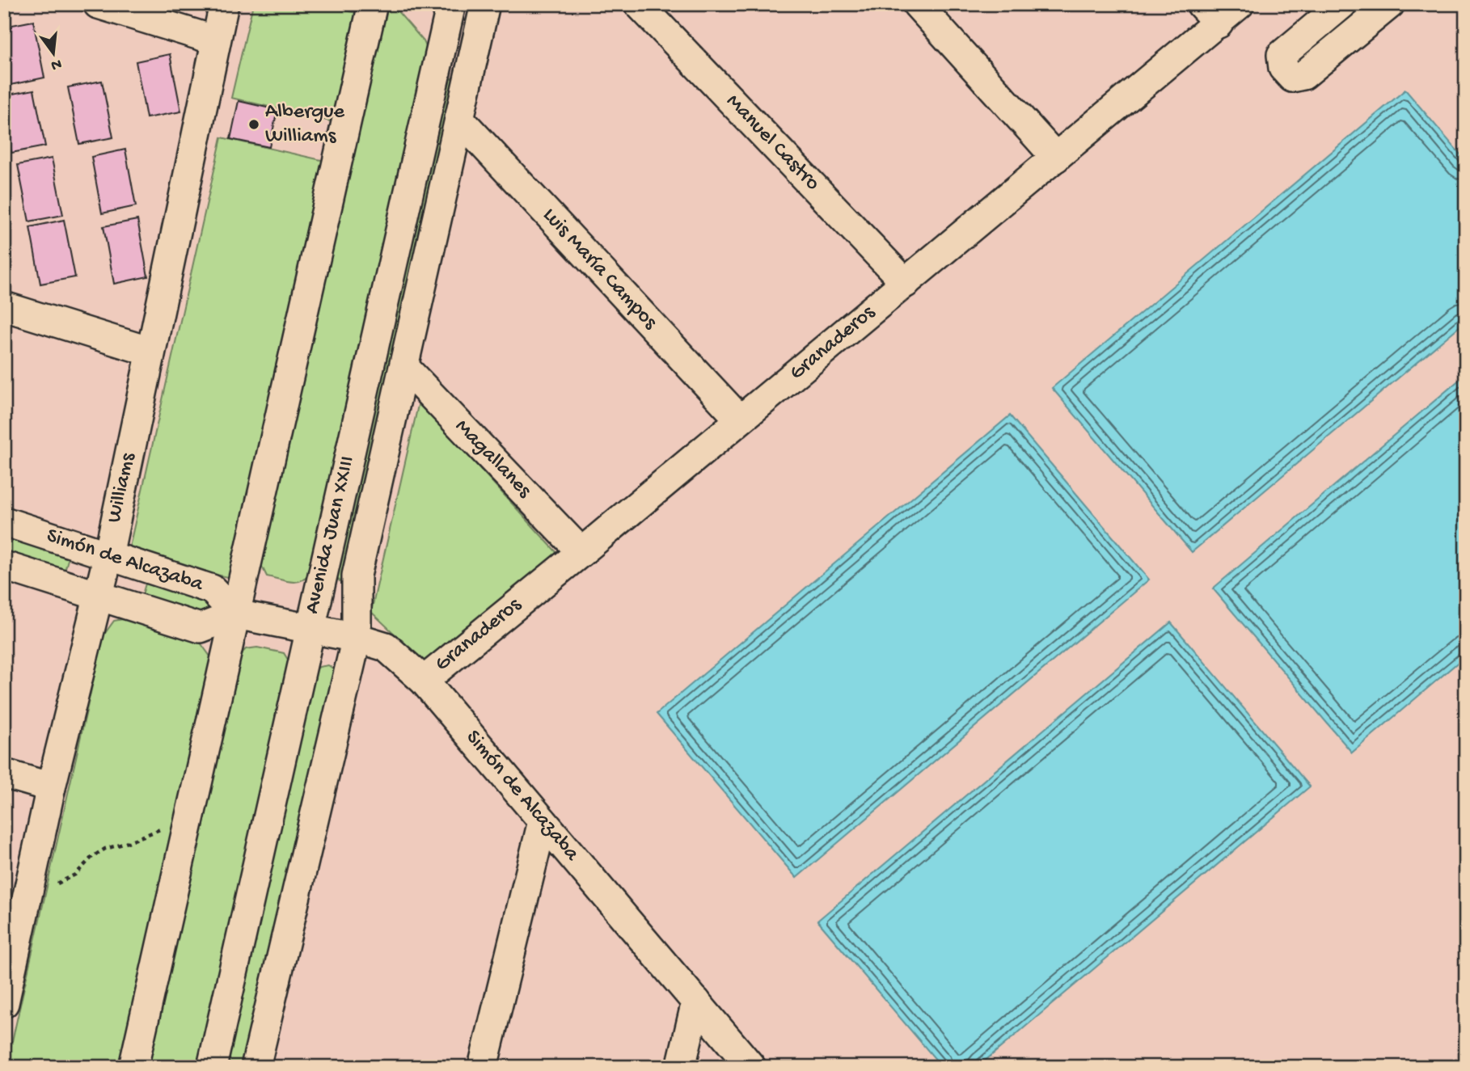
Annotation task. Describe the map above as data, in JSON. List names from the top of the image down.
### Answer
{
  "streets": {
    "street": [
      "Manuel Castro",
      "Luis María Campos",
      "Granaderos",
      "Magallanes",
      "Williams",
      "Avenida Juan XXIII",
      "Simón de Alcazaba"
    ]
  },
  "crossings": [
    ["Manuel Castro", "Granaderos"],
    ["Luis María Campos", "Granaderos"],
    ["Luis María Campos", "Avenida Juan XXIII"],
    ["Granaderos", "Magallanes"],
    ["Granaderos", "Simón de Alcazaba"],
    ["Magallanes", "Avenida Juan XXIII"],
    ["Williams", "Simón de Alcazaba"],
    ["Avenida Juan XXIII", "Simón de Alcazaba"]
  ],
  "places": ["Albergue Williams"],
  "north": "bottom"
}
